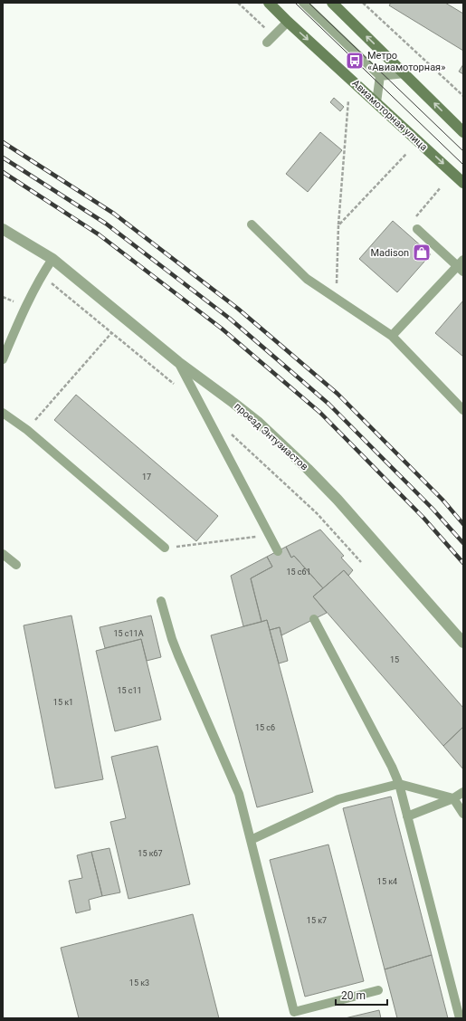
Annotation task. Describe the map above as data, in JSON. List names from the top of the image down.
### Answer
{
  "streets": {
    "main road": ["Авиамоторная улица"],
    "street": ["проезд Энтузиастов"]
  },
  "places": {
    "bus stop": ["Метро «Авиамоторная»"],
    "shop": ["Madison"]
  },
  "house_numbers": [
    "17",
    "15 с61",
    "15 с11А",
    "15",
    "15 с11",
    "15 к1",
    "15 с6",
    "15 к67",
    "15 к4",
    "15 к7",
    "15 к3"
  ],
  "scale_bar": "20 m"
}
